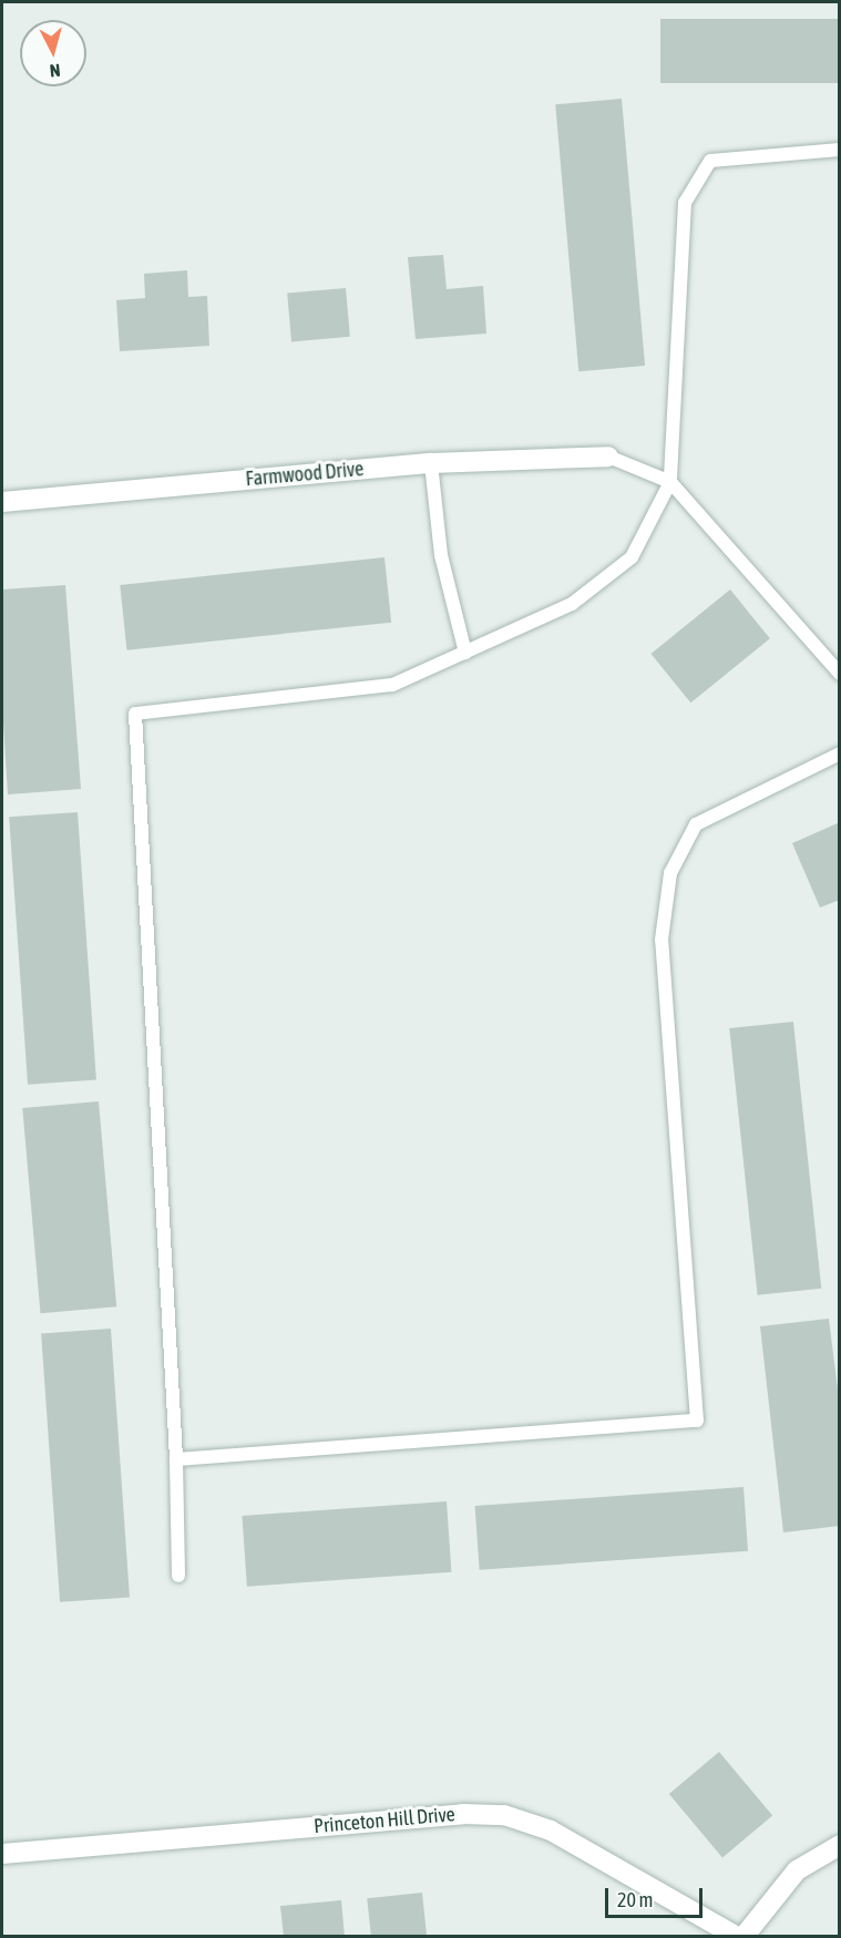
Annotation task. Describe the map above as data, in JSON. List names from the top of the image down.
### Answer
{
  "streets": {
    "street": ["Farmwood Drive", "Princeton Hill Drive"]
  },
  "scale_bar": "20 m",
  "north": "bottom"
}
